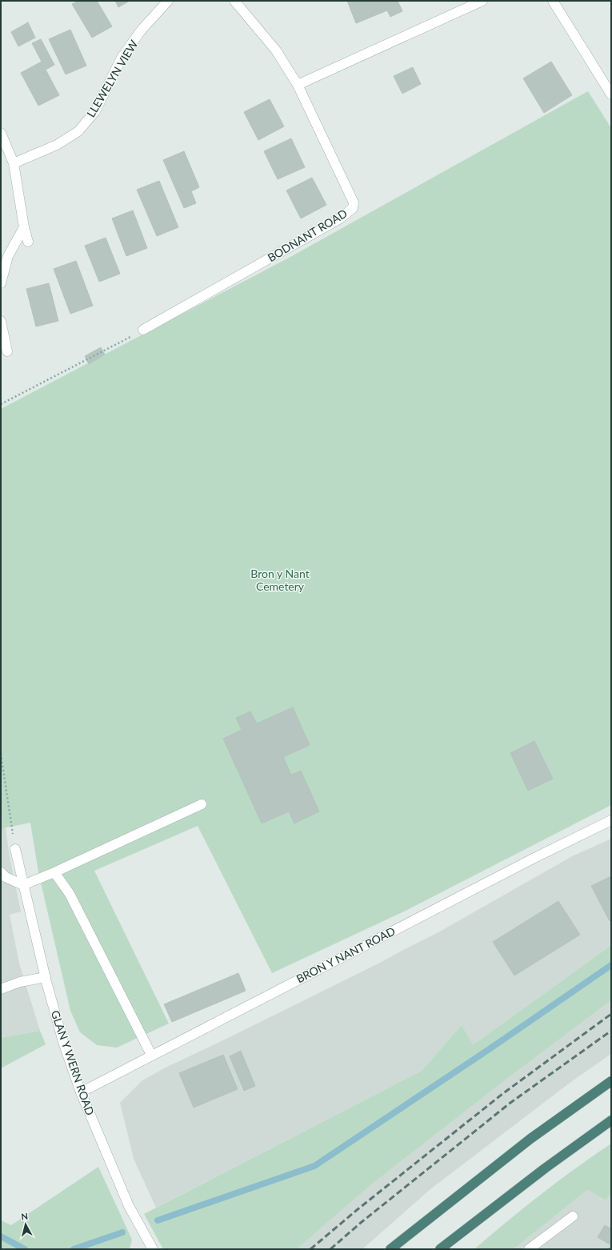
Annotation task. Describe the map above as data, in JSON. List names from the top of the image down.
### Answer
{
  "streets": {
    "street": [
      "LLEWELYN VIEW",
      "BODNANT ROAD",
      "BRON Y NANT ROAD",
      "GLAN Y WERN ROAD"
    ]
  },
  "crossings": [
    ["BRON Y NANT ROAD", "GLAN Y WERN ROAD"]
  ],
  "parks": ["Bron y Nant Cemetery"],
  "north": "top"
}
